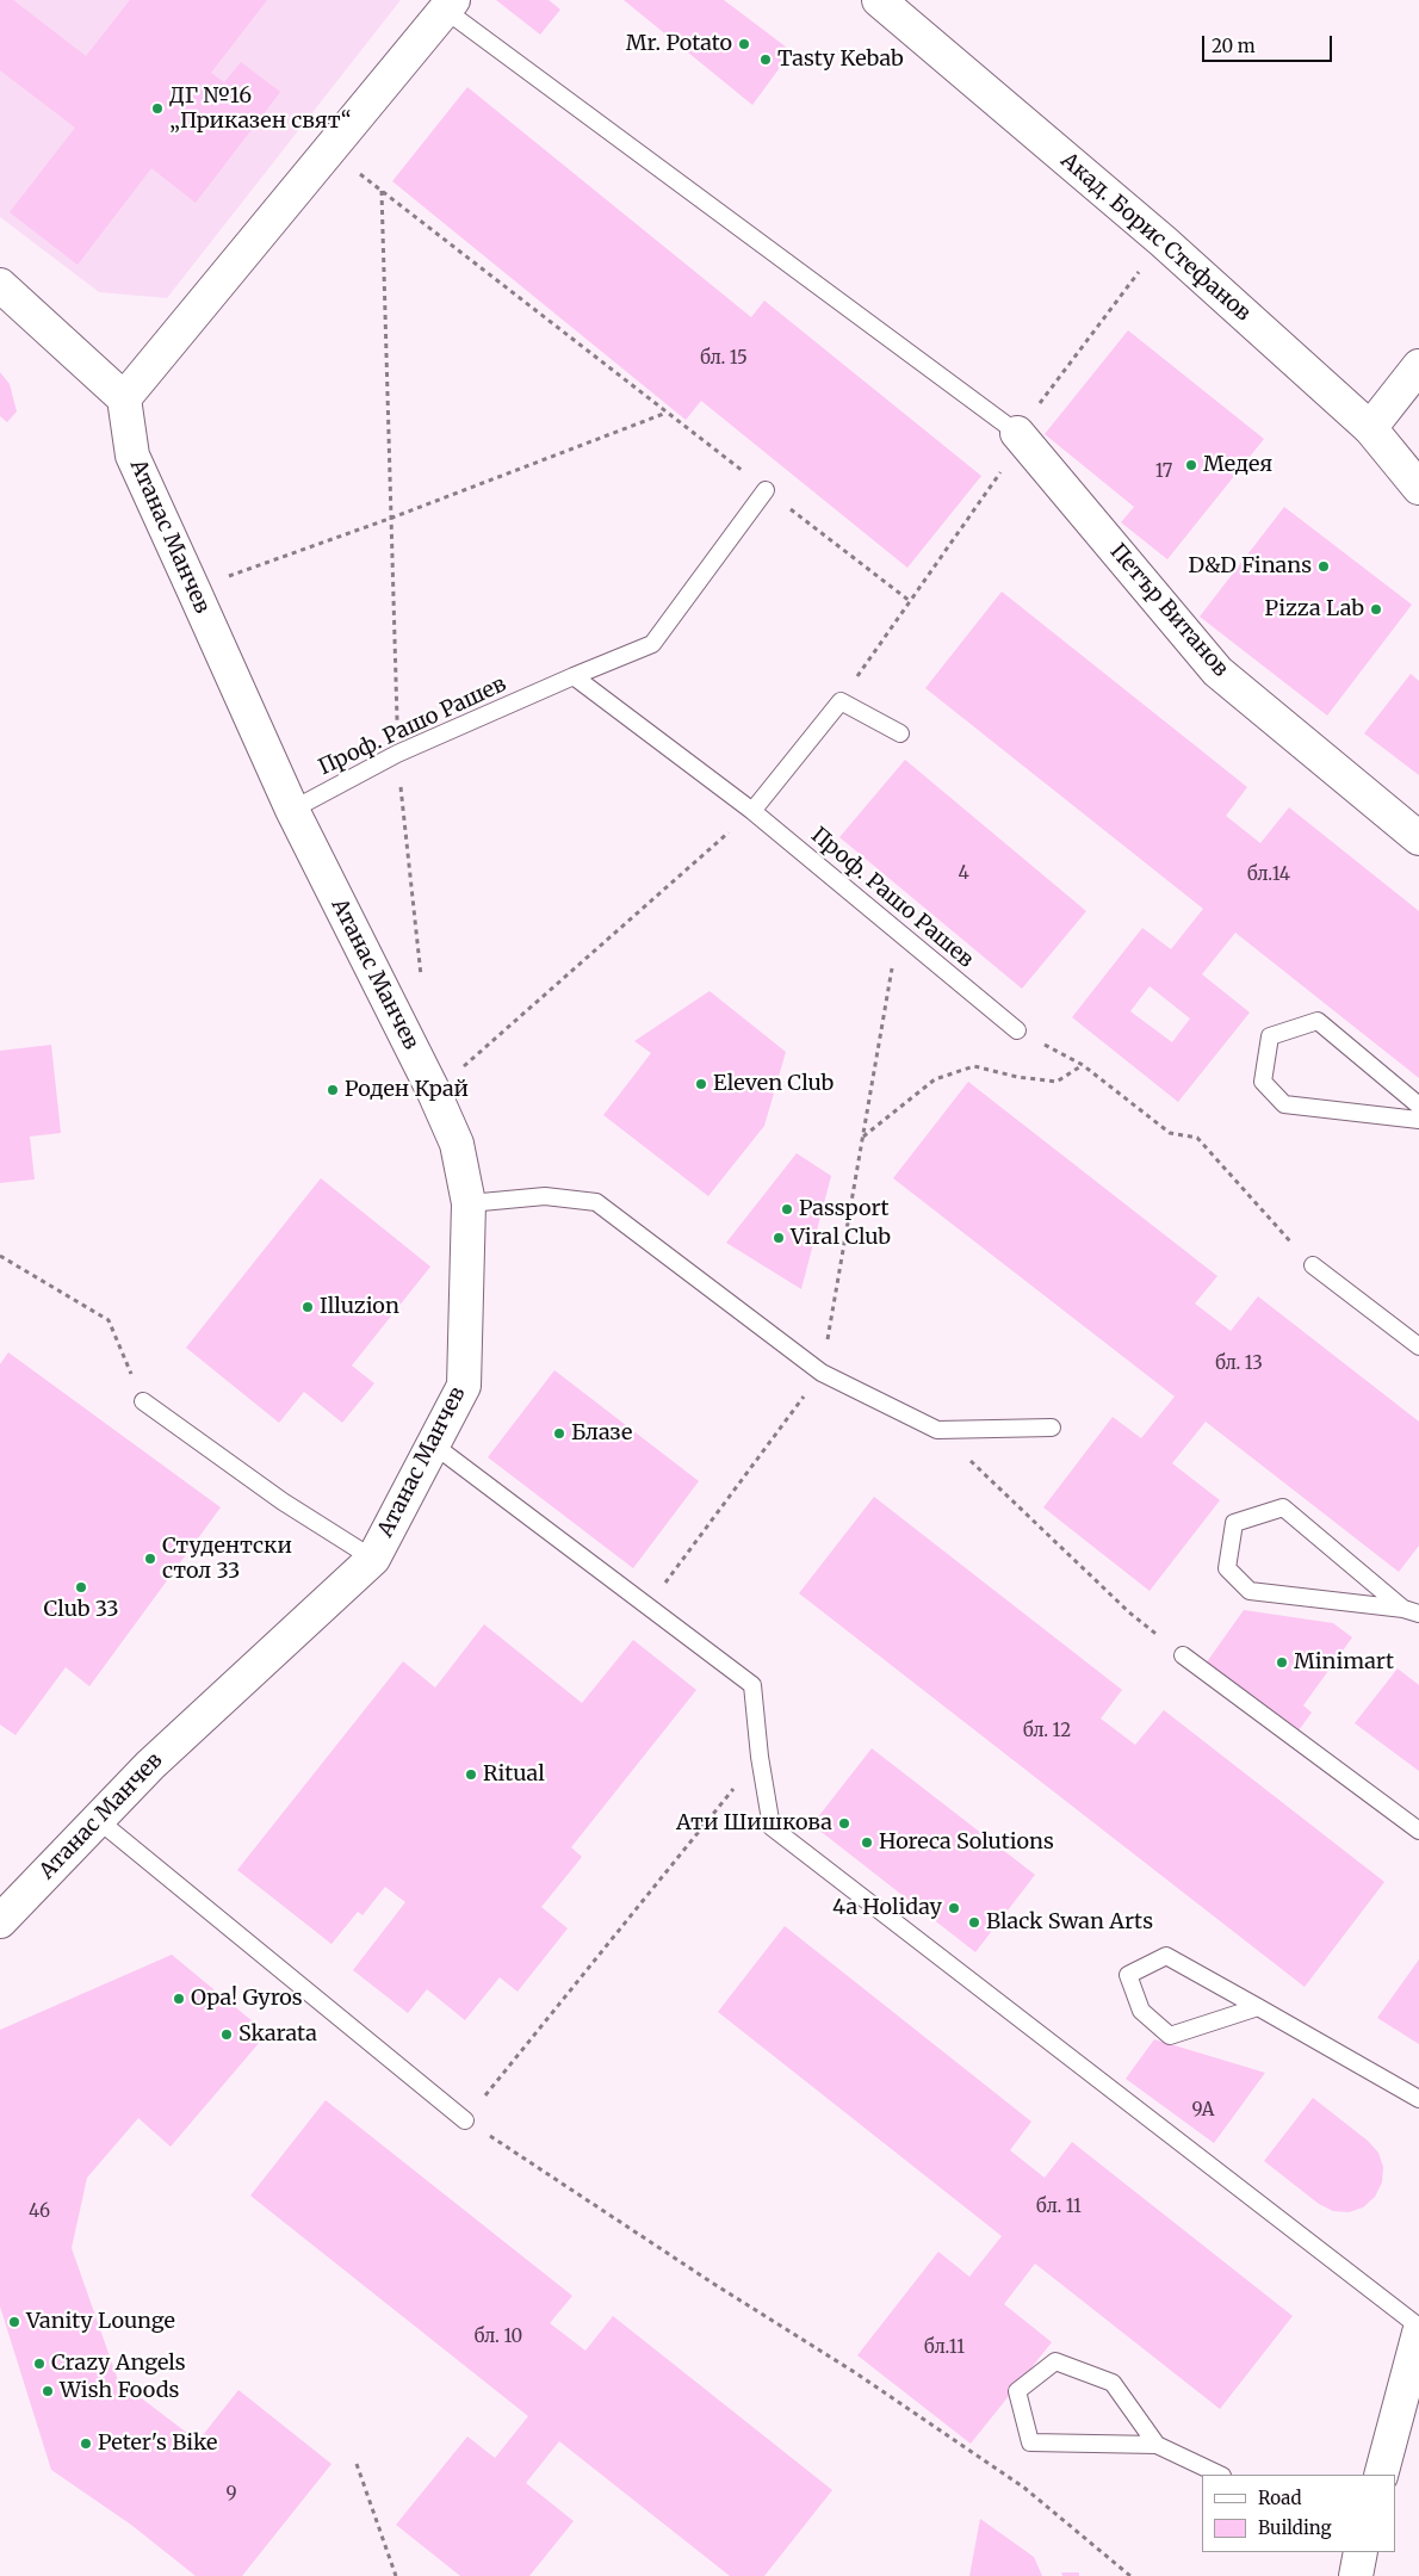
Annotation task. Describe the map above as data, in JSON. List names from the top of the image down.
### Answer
{
  "streets": {
    "street": ["Акад. Борис Стефанов", "Атанас Манчев", "Петър Витанов"],
    "lane": ["Проф. Рашо Рашев"]
  },
  "crossings": [
    ["Атанас Манчев", "Проф. Рашо Рашев"]
  ],
  "places": [
    "Mr. Potato",
    "Tasty Kebab",
    "ДГ №16 „Приказен свят“",
    "Медея",
    "D&D Finans",
    "Pizza Lab",
    "Eleven Club",
    "Роден Край",
    "Passport",
    "Viral Club",
    "Illuzion",
    "Блазе",
    "Студентски стол 33",
    "Club 33",
    "Minimart",
    "Ritual",
    "Ати Шишкова",
    "Horeca Solutions",
    "4a Holiday",
    "Black Swan Arts",
    "Opa! Gyros",
    "Skarata",
    "Vanity Lounge",
    "Crazy Angels",
    "Wish Foods",
    "Peter's Bike"
  ],
  "house_numbers": [
    "бл. 15",
    "17",
    "4",
    "бл.14",
    "бл. 13",
    "бл. 12",
    "9А",
    "бл. 11",
    "46",
    "бл. 10",
    "бл.11",
    "9"
  ],
  "legend": ["Road", "Building"],
  "scale_bar": "20 m"
}
